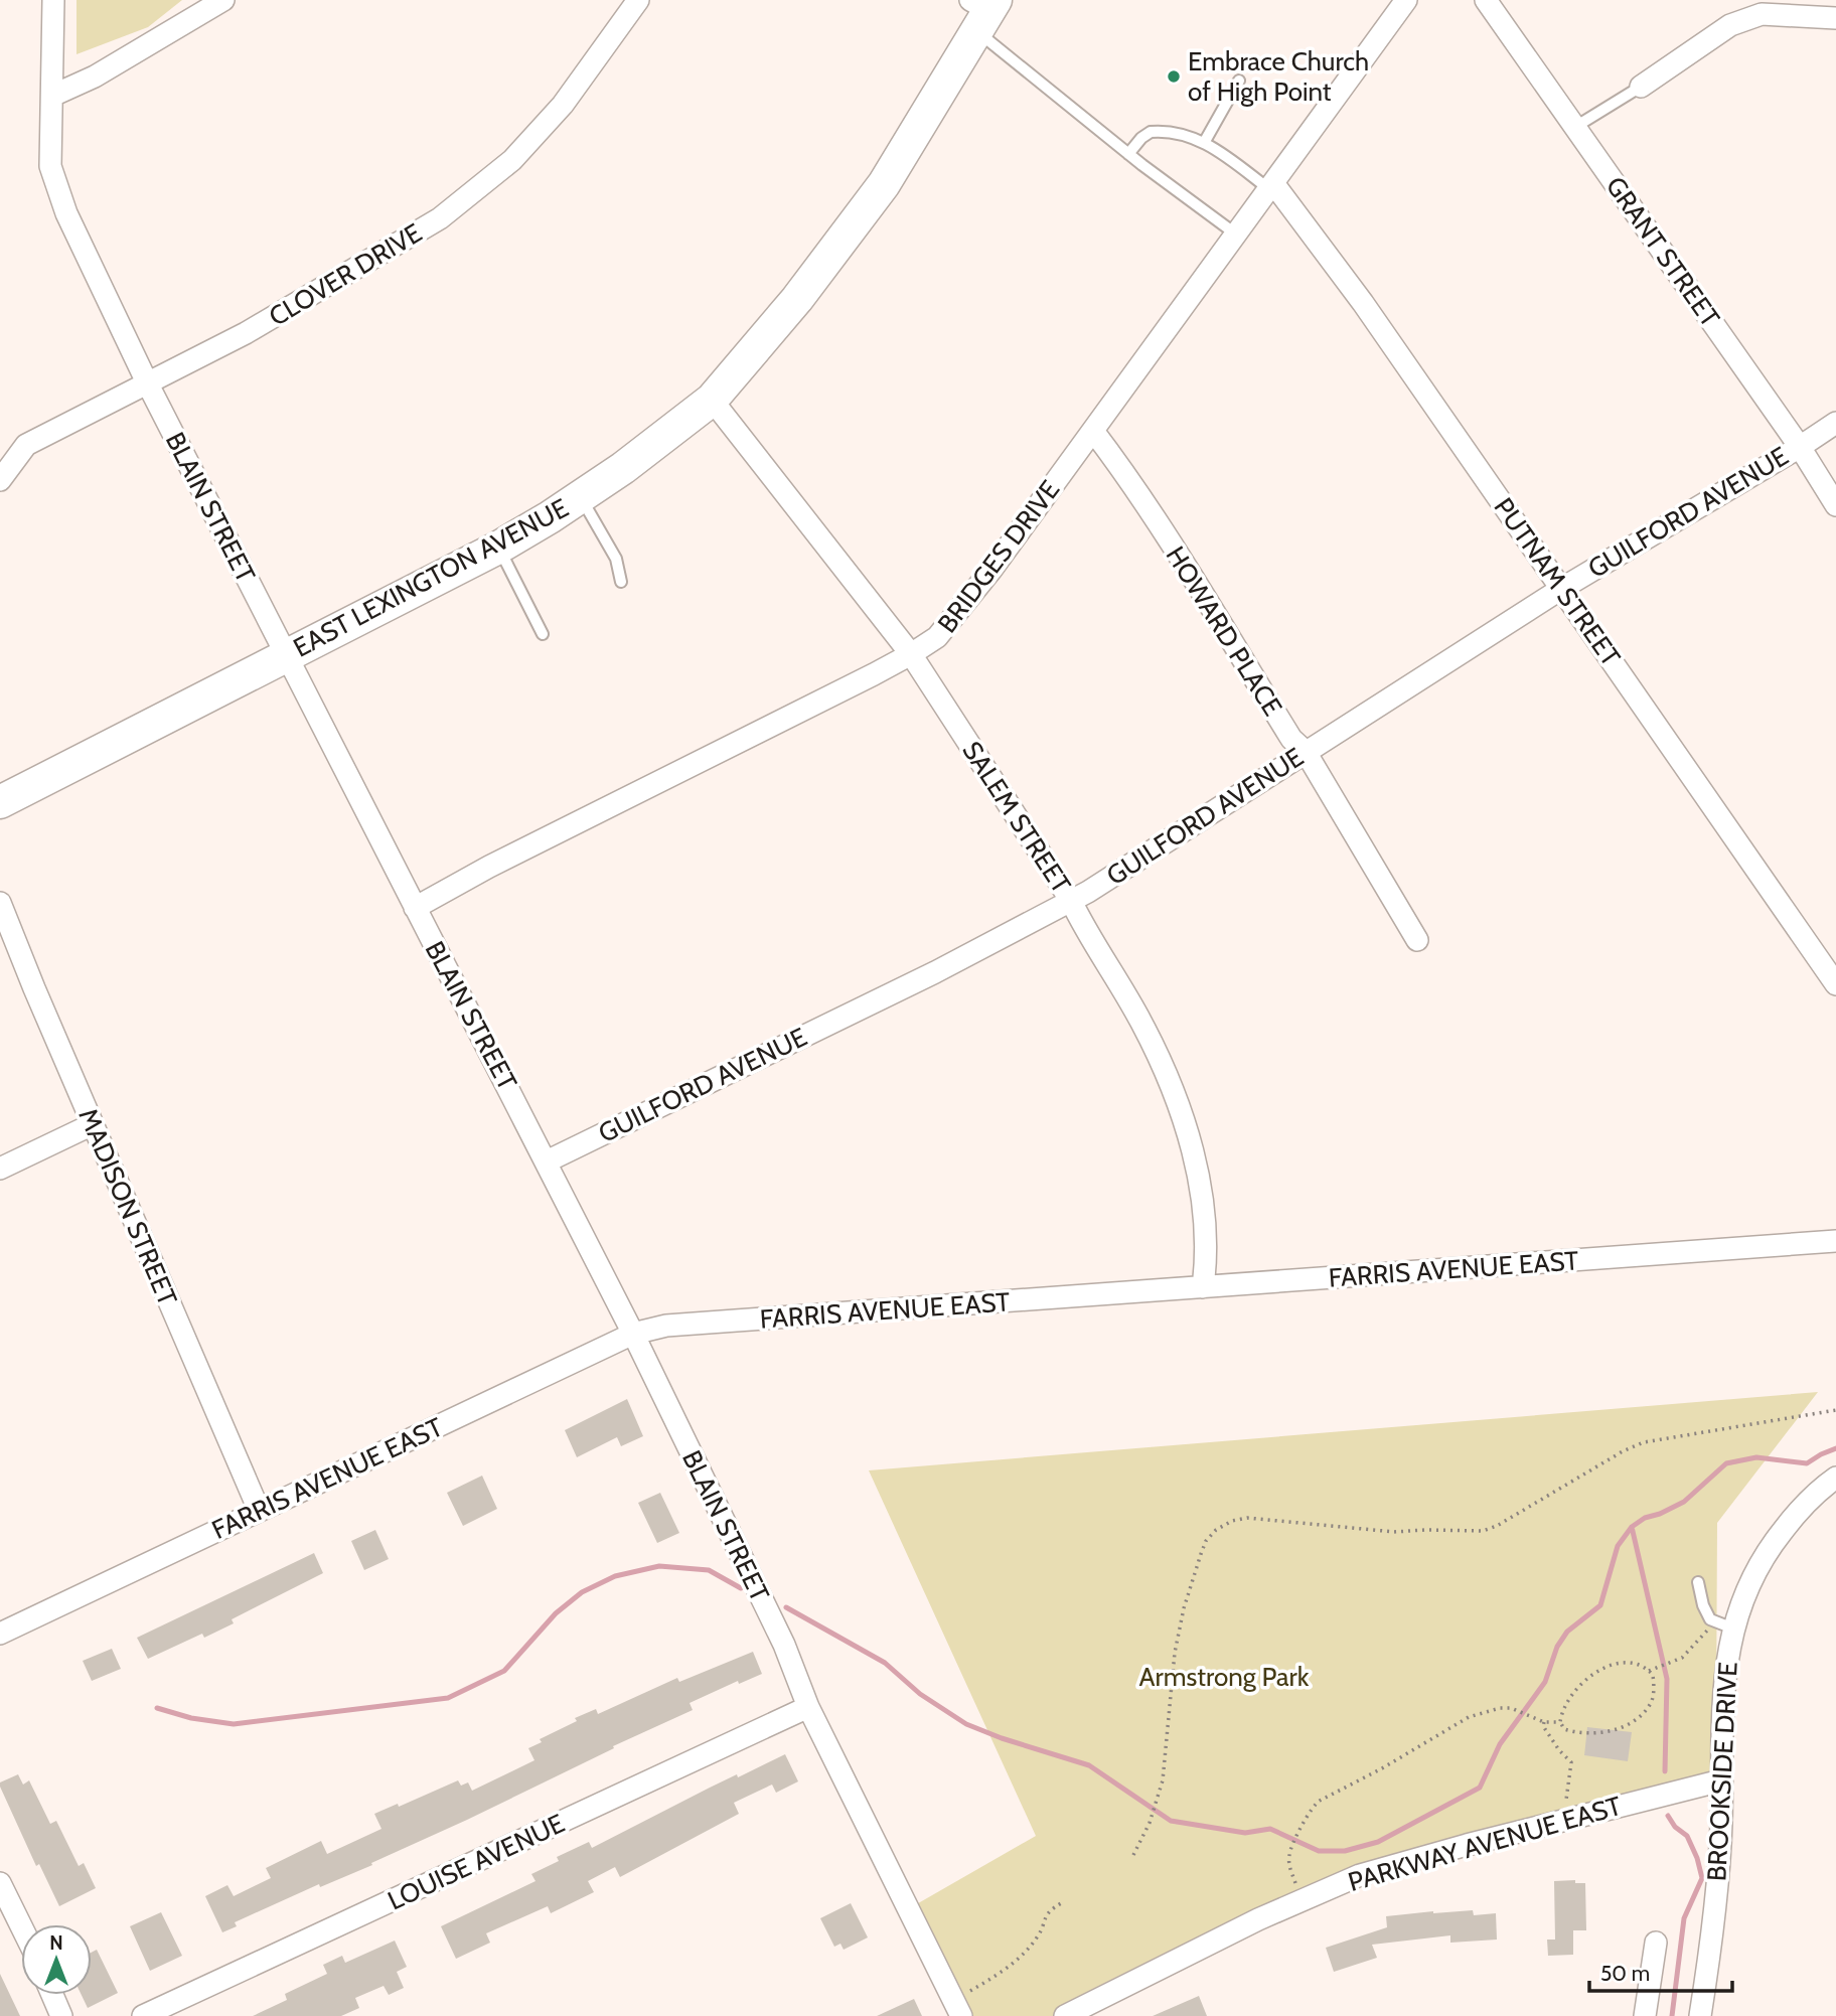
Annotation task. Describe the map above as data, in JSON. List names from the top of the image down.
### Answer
{
  "streets": {
    "main road": ["EAST LEXINGTON AVENUE"],
    "street": [
      "GRANT STREET",
      "CLOVER DRIVE",
      "BLAIN STREET",
      "GUILFORD AVENUE",
      "BRIDGES DRIVE",
      "PUTNAM STREET",
      "HOWARD PLACE",
      "SALEM STREET",
      "MADISON STREET",
      "FARRIS AVENUE EAST",
      "BROOKSIDE DRIVE",
      "PARKWAY AVENUE EAST",
      "LOUISE AVENUE"
    ]
  },
  "crossings": [
    ["GRANT STREET", "GUILFORD AVENUE"],
    ["CLOVER DRIVE", "BLAIN STREET"],
    ["BLAIN STREET", "GUILFORD AVENUE"],
    ["BLAIN STREET", "BRIDGES DRIVE"],
    ["BLAIN STREET", "EAST LEXINGTON AVENUE"],
    ["BLAIN STREET", "FARRIS AVENUE EAST"],
    ["BLAIN STREET", "LOUISE AVENUE"],
    ["GUILFORD AVENUE", "PUTNAM STREET"],
    ["GUILFORD AVENUE", "HOWARD PLACE"],
    ["GUILFORD AVENUE", "SALEM STREET"],
    ["BRIDGES DRIVE", "PUTNAM STREET"],
    ["BRIDGES DRIVE", "HOWARD PLACE"],
    ["BRIDGES DRIVE", "SALEM STREET"],
    ["EAST LEXINGTON AVENUE", "SALEM STREET"],
    ["SALEM STREET", "FARRIS AVENUE EAST"],
    ["MADISON STREET", "FARRIS AVENUE EAST"],
    ["BROOKSIDE DRIVE", "PARKWAY AVENUE EAST"]
  ],
  "parks": ["Armstrong Park"],
  "places": ["Embrace Church of High Point"],
  "scale_bar": "50 m",
  "north": "top"
}
